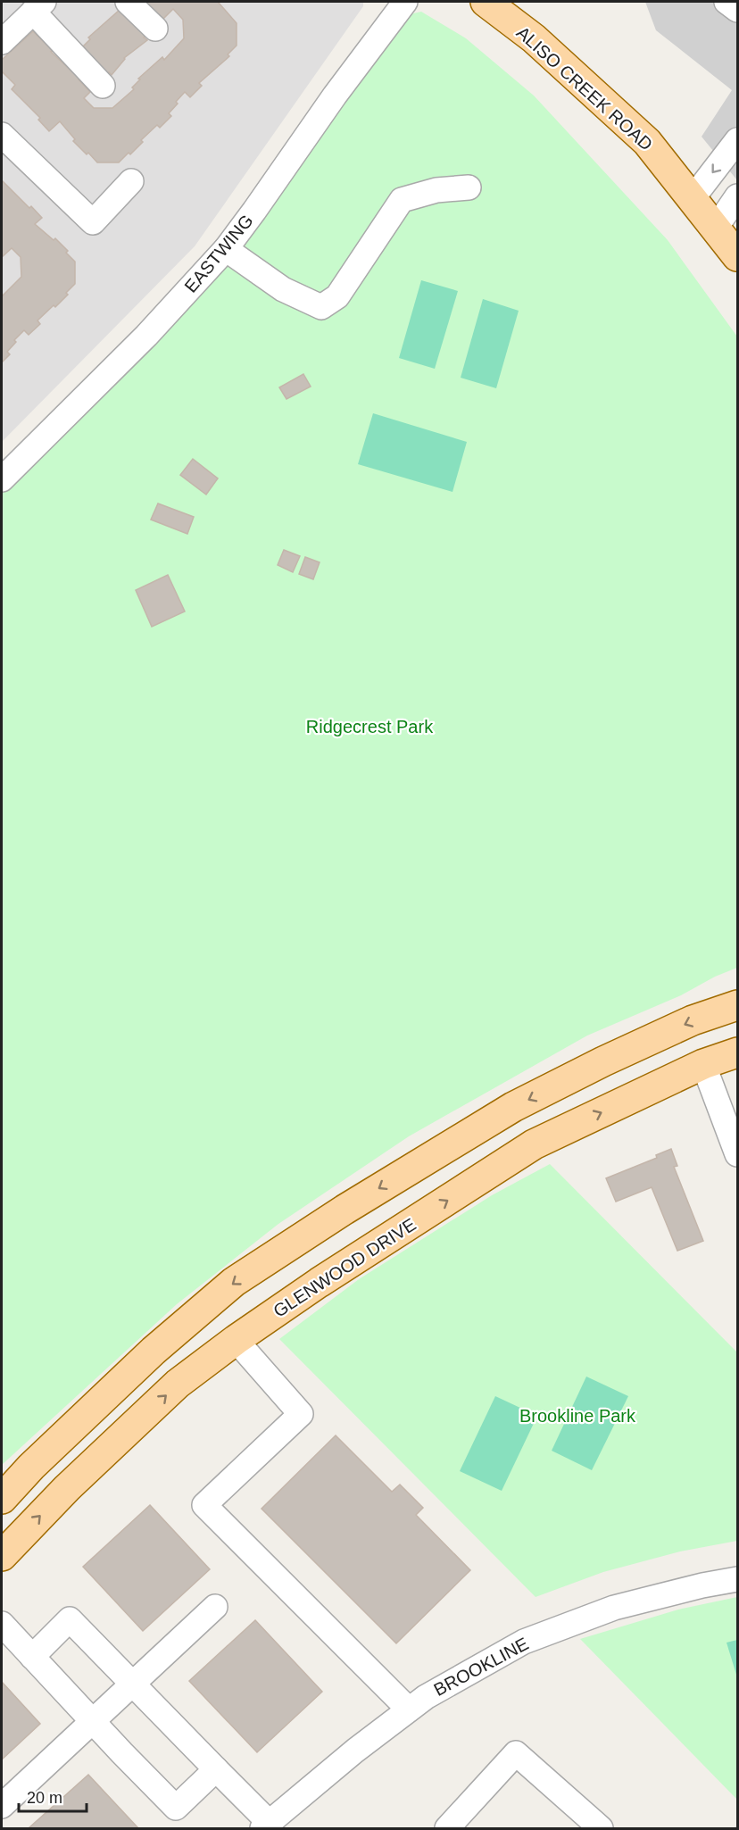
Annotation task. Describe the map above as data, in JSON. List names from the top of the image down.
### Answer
{
  "streets": {
    "main road": ["ALISO CREEK ROAD", "GLENWOOD DRIVE"],
    "street": ["EASTWING", "BROOKLINE"]
  },
  "parks": ["Ridgecrest Park", "Brookline Park"],
  "scale_bar": "20 m"
}
